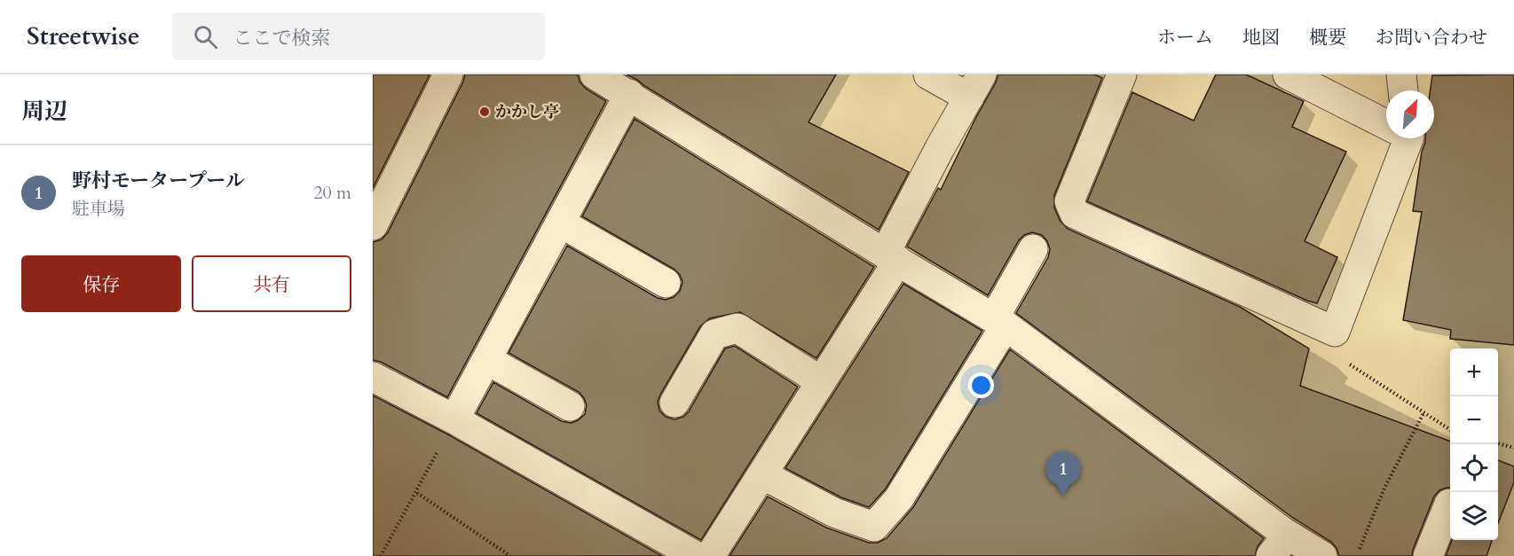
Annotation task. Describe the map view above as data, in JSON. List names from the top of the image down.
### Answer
{
  "places": ["かかし亭"],
  "north": "top right",
  "page": {
    "header": "Streetwise",
    "search": "ここで検索",
    "nav": [
      "ホーム",
      "地図",
      "概要",
      "お問い合わせ"
    ],
    "heading": "周辺",
    "list": [
      {
        "mark": "1",
        "name": "野村モータープール",
        "note": "駐車場",
        "value": "20 m"
      }
    ],
    "buttons": ["保存", "共有"],
    "map_buttons": ["+", "−"],
    "pins": "1"
  }
}
